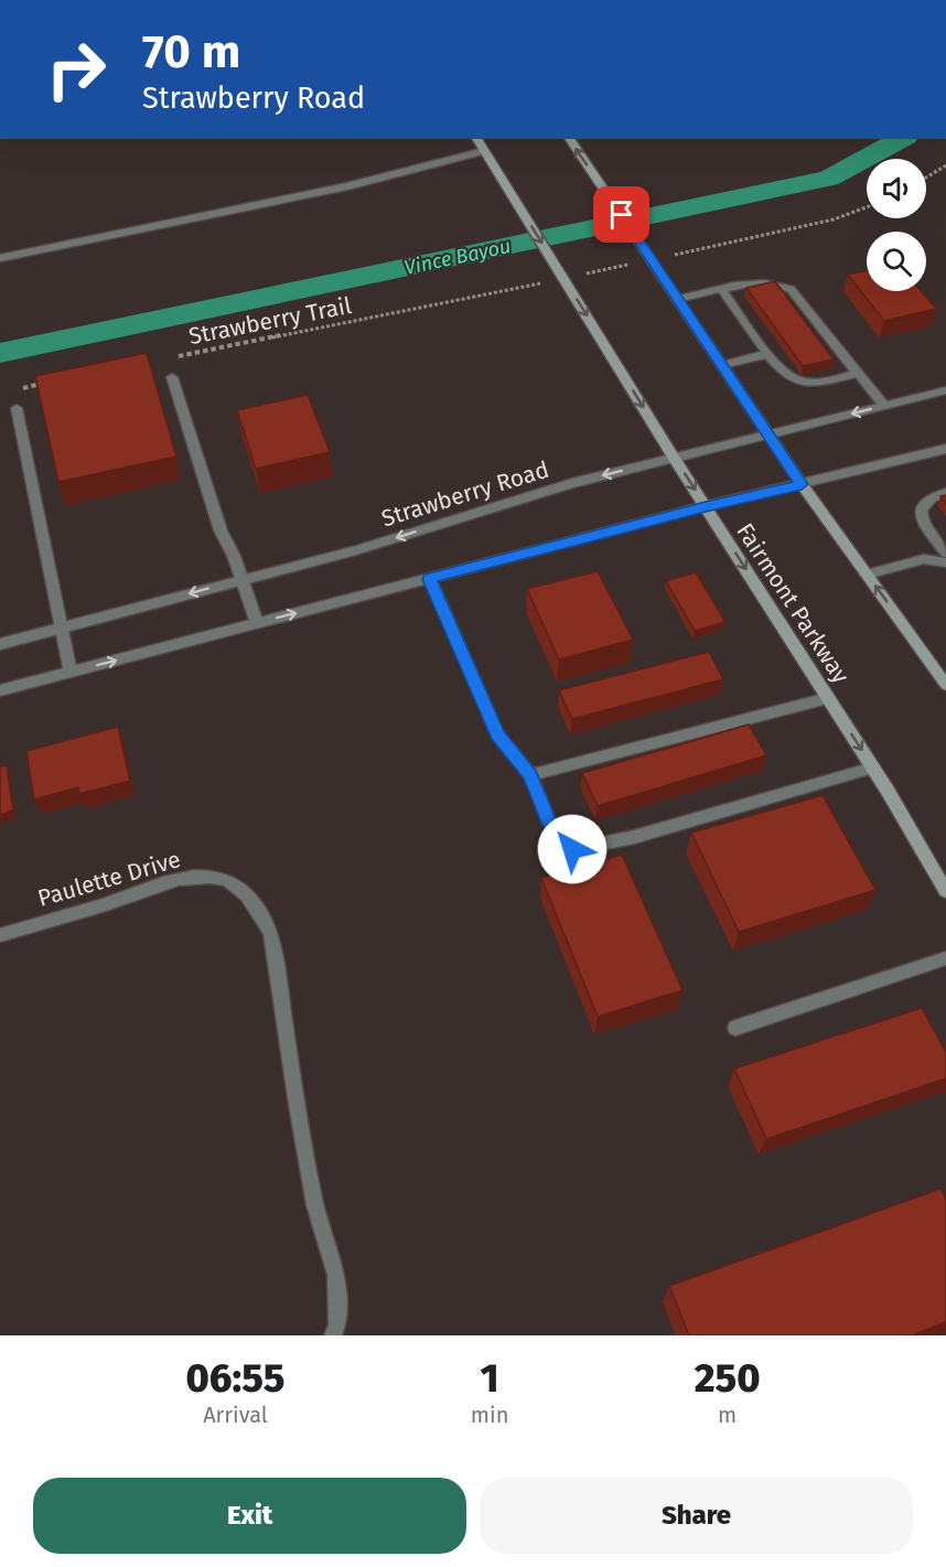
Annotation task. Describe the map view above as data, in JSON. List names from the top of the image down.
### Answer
{
  "streets": {
    "main road": ["Fairmont Parkway"],
    "street": ["Strawberry Road", "Paulette Drive"],
    "path": ["Strawberry Trail"]
  },
  "crossings": [
    ["Strawberry Road", "Fairmont Parkway"]
  ],
  "water": ["Vince Bayou"],
  "page": {
    "turn": ["70 m", "Strawberry Road"],
    "eta": [
      "06:55",
      "Arrival",
      "1",
      "min",
      "250",
      "m"
    ],
    "buttons": ["Exit", "Share"]
  }
}
